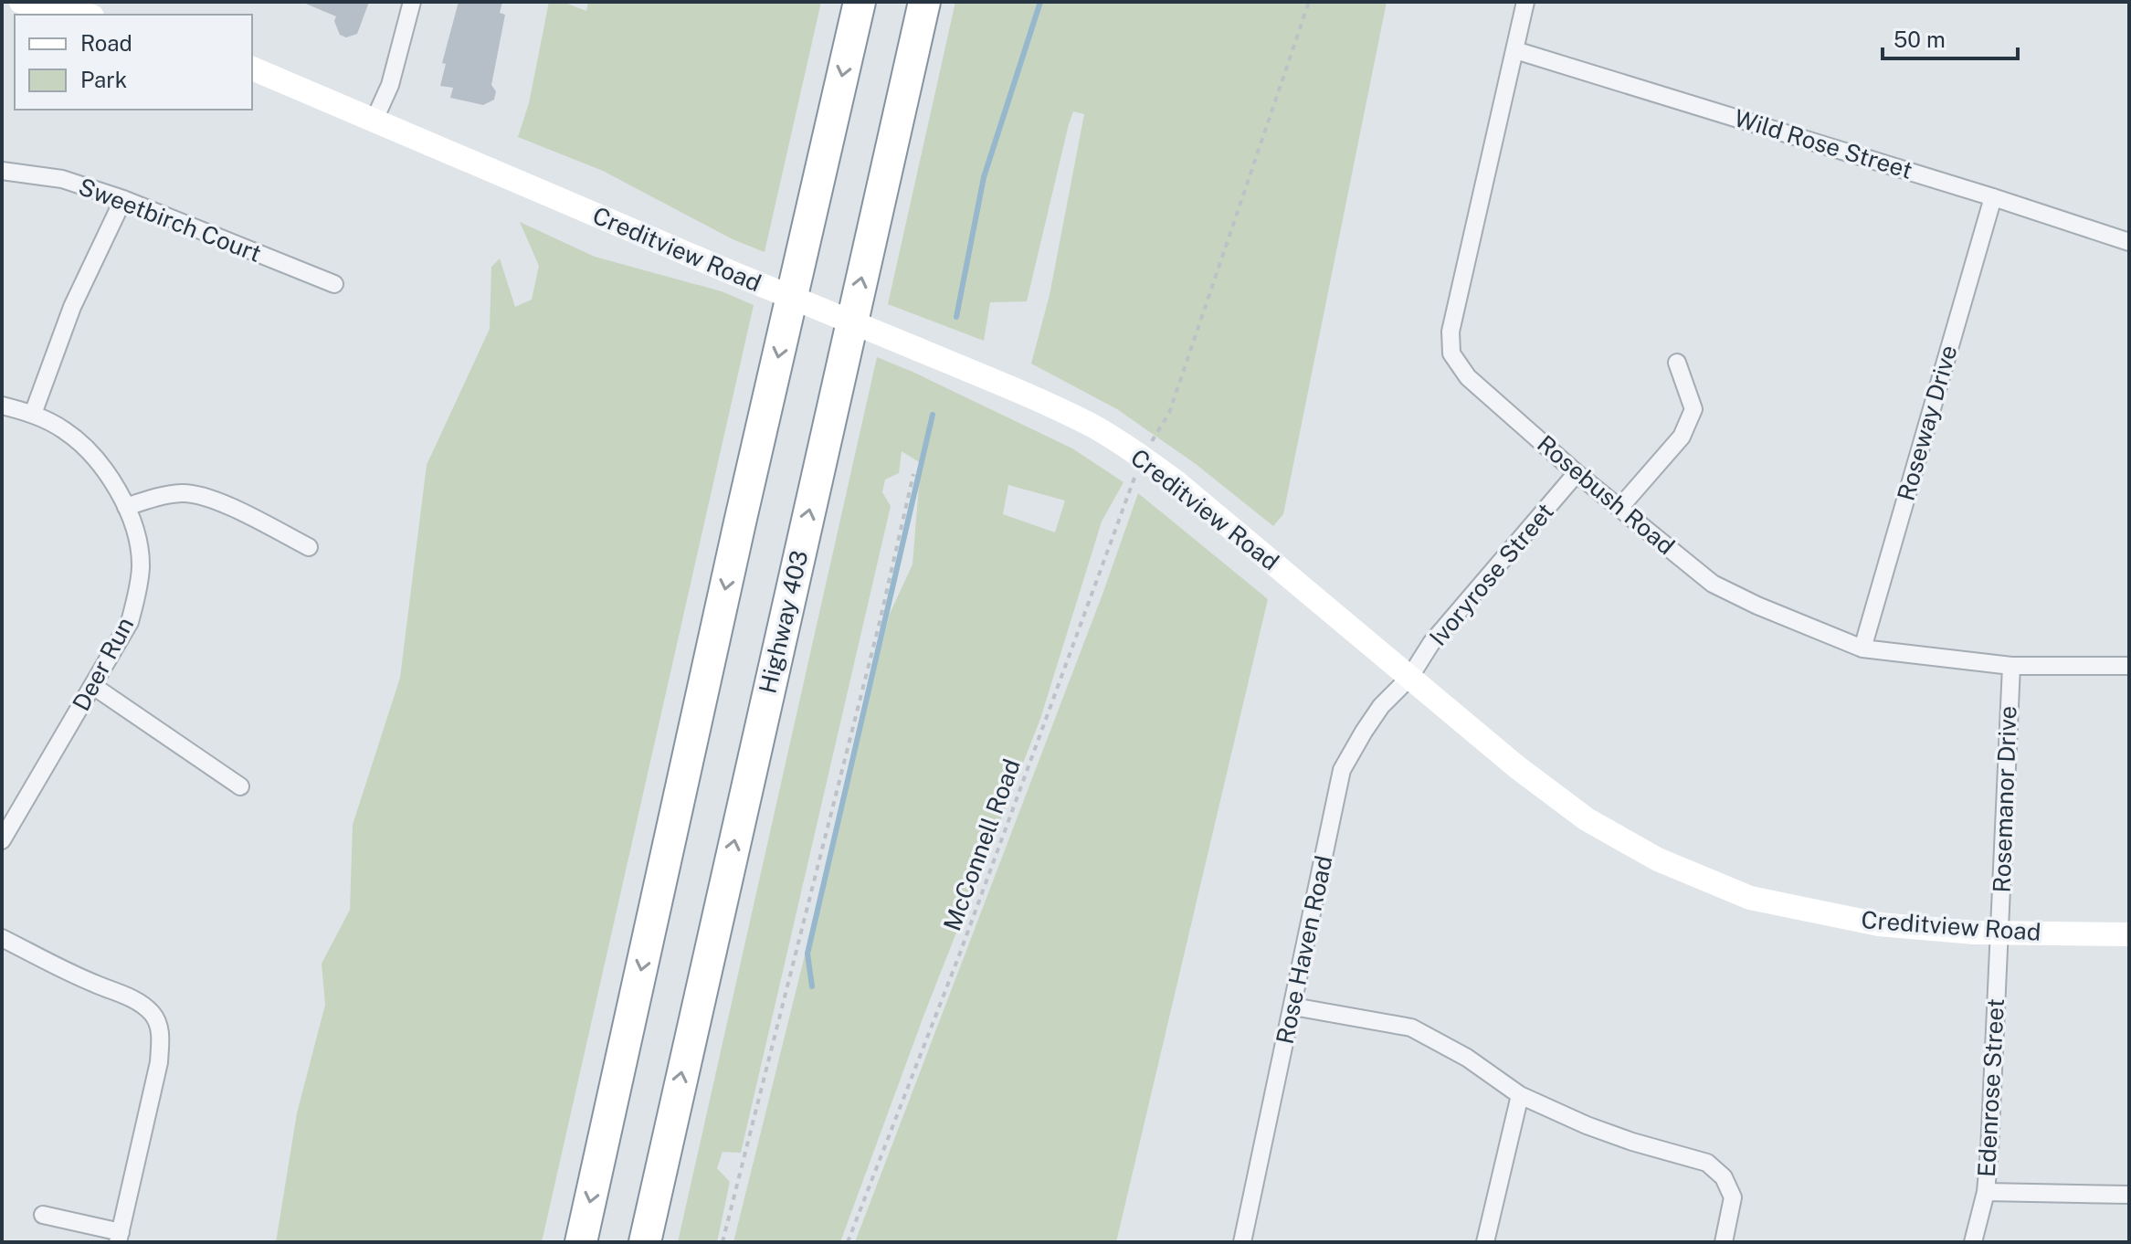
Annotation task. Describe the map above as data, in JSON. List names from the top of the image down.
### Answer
{
  "streets": {
    "highway": ["Highway 403"],
    "main road": ["Creditview Road"],
    "street": [
      "Wild Rose Street",
      "Sweetbirch Court",
      "Roseway Drive",
      "Rosebush Road",
      "Ivoryrose Street",
      "Deer Run",
      "Rosemanor Drive",
      "Rose Haven Road",
      "Edenrose Street"
    ],
    "path": ["McConnell Road"]
  },
  "crossings": [
    ["Wild Rose Street", "Roseway Drive"],
    ["Wild Rose Street", "Rosebush Road"],
    ["Creditview Road", "Ivoryrose Street"],
    ["Creditview Road", "Rosemanor Drive"],
    ["Creditview Road", "McConnell Road"],
    ["Creditview Road", "Rose Haven Road"],
    ["Creditview Road", "Edenrose Street"],
    ["Roseway Drive", "Rosebush Road"],
    ["Rosebush Road", "Ivoryrose Street"],
    ["Rosebush Road", "Rosemanor Drive"],
    ["Ivoryrose Street", "Rose Haven Road"],
    ["Rosemanor Drive", "Edenrose Street"]
  ],
  "legend": ["Road", "Park"],
  "scale_bar": "50 m"
}
